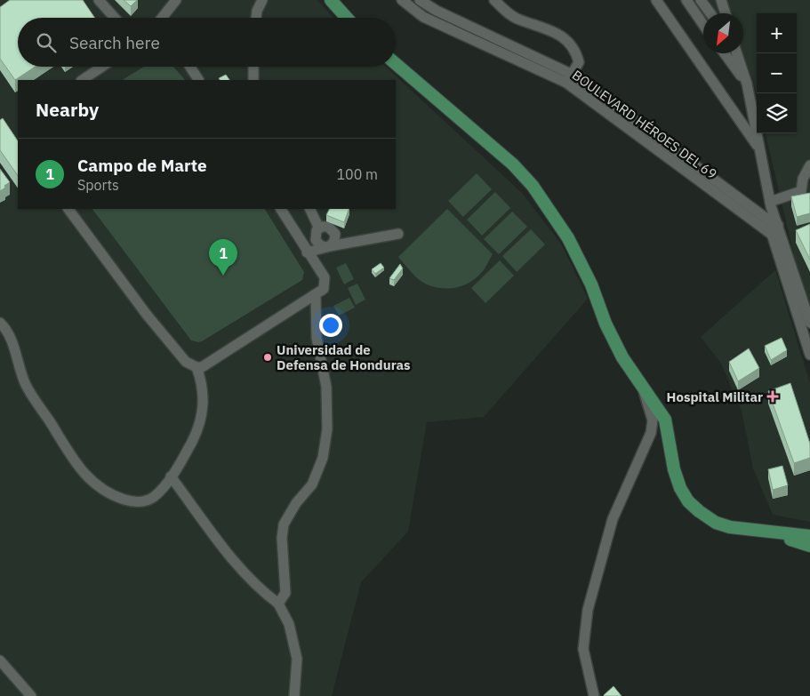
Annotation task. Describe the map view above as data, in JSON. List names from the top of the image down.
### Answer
{
  "streets": {
    "street": ["BOULEVARD HÉROES DEL 69"]
  },
  "places": {
    "other": ["Universidad de Defensa de Honduras"],
    "health": ["Hospital Militar"]
  },
  "north": "bottom left",
  "page": {
    "map_buttons": ["+", "−"],
    "search": "Search here",
    "heading": "Nearby",
    "list": [
      {
        "mark": "1",
        "name": "Campo de Marte",
        "note": "Sports",
        "value": "100 m"
      }
    ],
    "pins": "1"
  }
}
